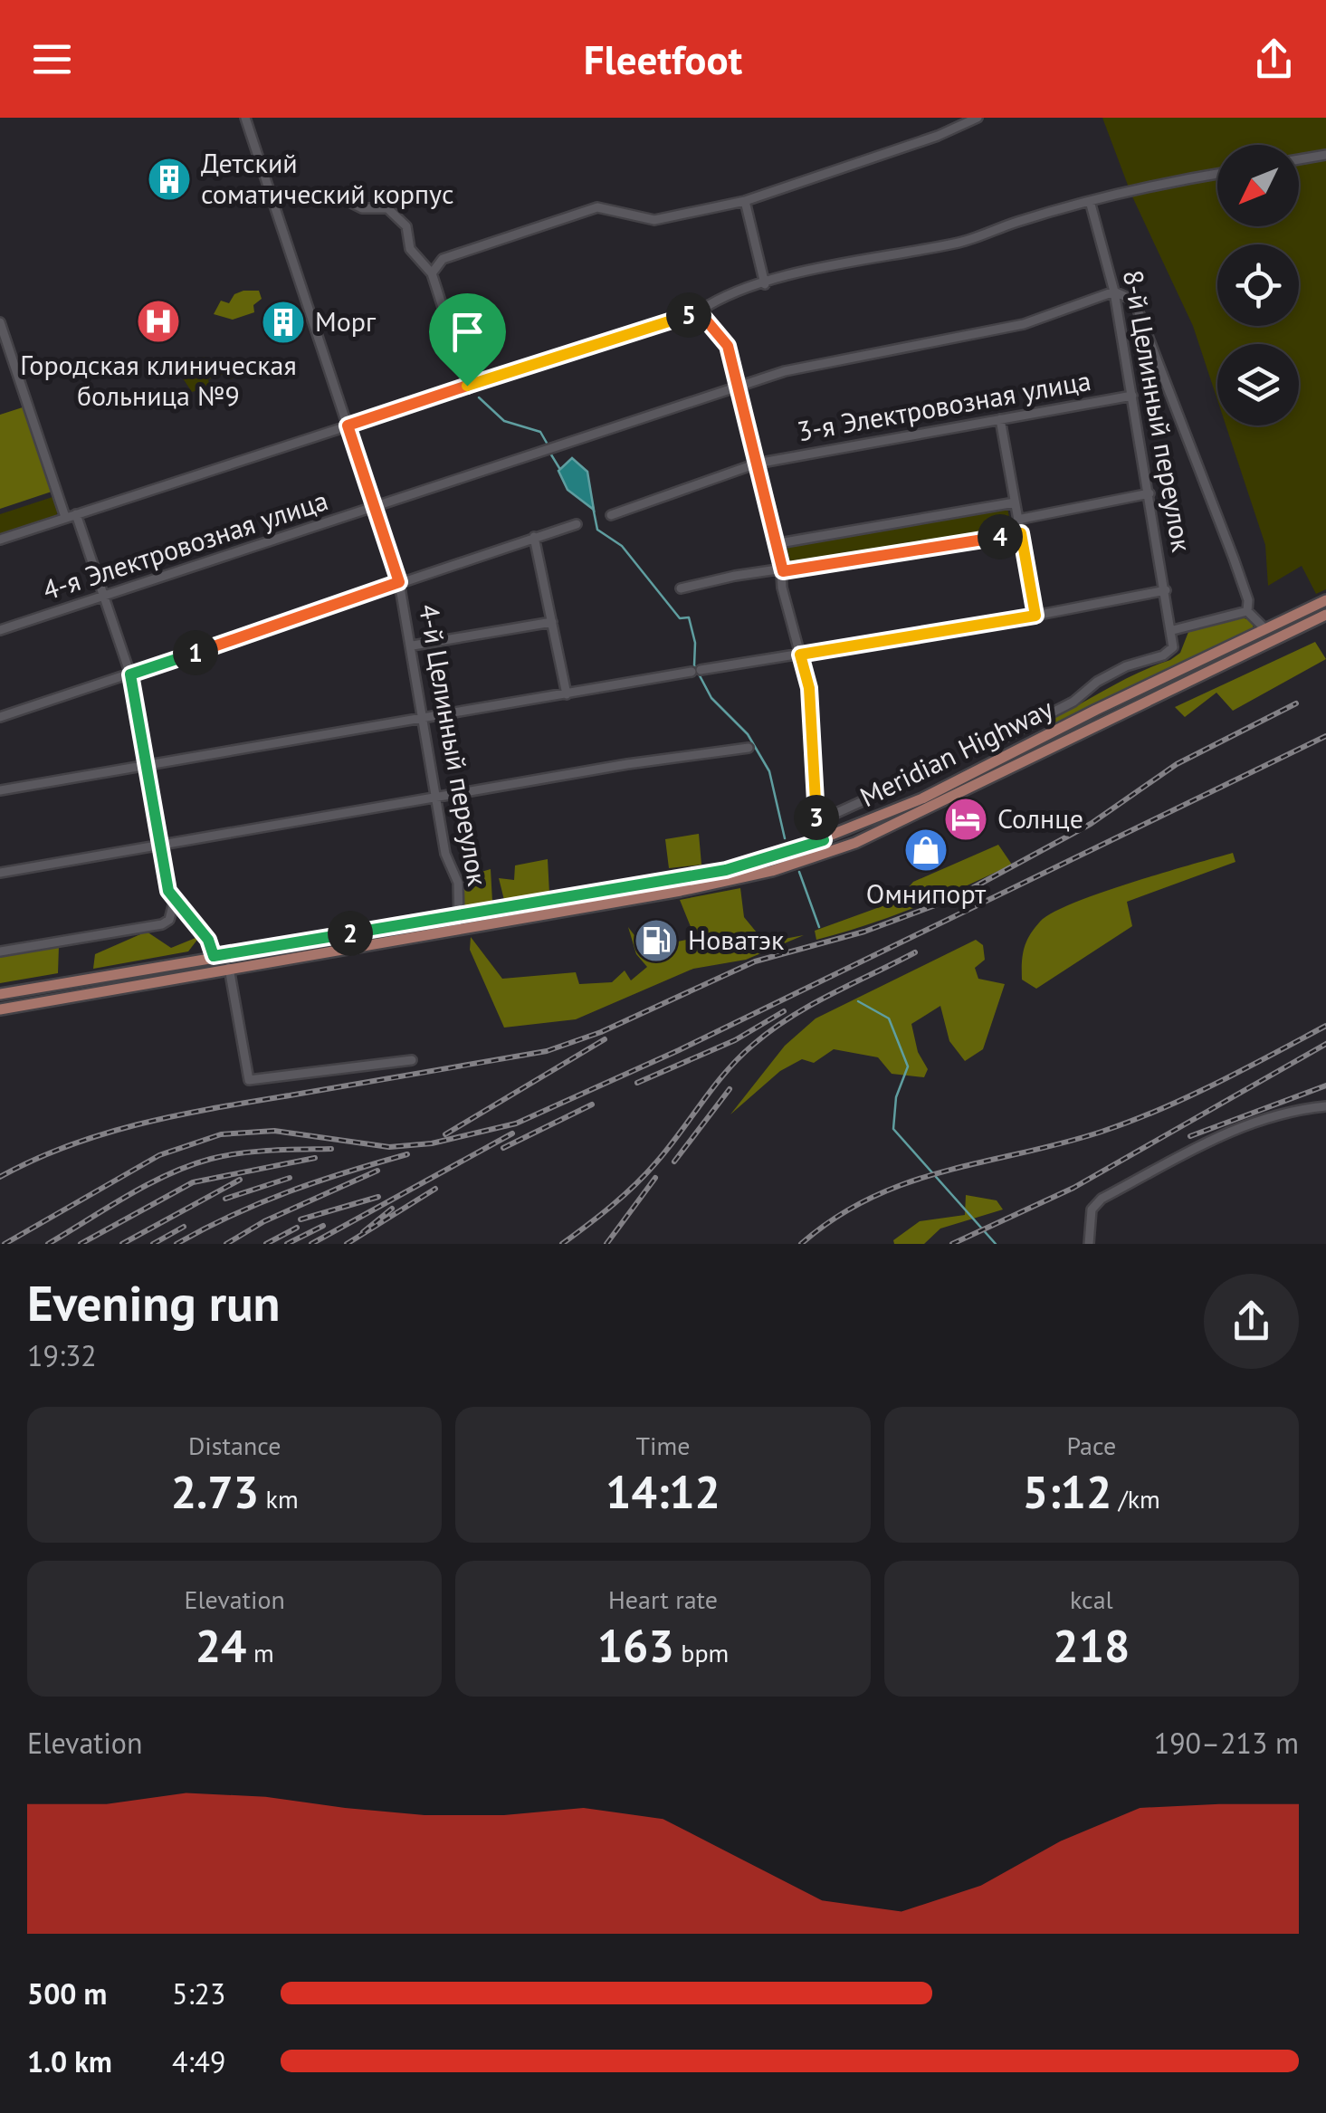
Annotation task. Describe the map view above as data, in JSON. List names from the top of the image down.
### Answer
{
  "streets": {
    "main road": ["Meridian Highway"],
    "street": [
      "3-я Электровозная улица",
      "8-й Целинный переулок",
      "4-я Электровозная улица",
      "4-й Целинный переулок"
    ]
  },
  "crossings": [
    ["3-я Электровозная улица", "8-й Целинный переулок"],
    ["8-й Целинный переулок", "4-я Электровозная улица"],
    ["4-я Электровозная улица", "4-й Целинный переулок"],
    ["4-й Целинный переулок", "Meridian Highway"]
  ],
  "places": {
    "building": ["Детский соматический корпус", "Морг"],
    "hospital": ["Городская клиническая больница №9"],
    "hotel": ["Солнце"],
    "shop": ["Омнипорт"],
    "fuel station": ["Новатэк"]
  },
  "north": "bottom left",
  "page": {
    "header": "Fleetfoot",
    "pins": [
      "5",
      "4",
      "1",
      "3",
      "2"
    ],
    "heading": ["Evening run", "19:32"],
    "stats": [
      ["Distance", "2.73 km"],
      ["Time", "14:12"],
      ["Pace", "5:12 /km"],
      ["Elevation", "24 m"],
      ["Heart rate", "163 bpm"],
      ["kcal", "218"]
    ],
    "chart": ["Elevation", "190–213 m"],
    "list": [
      {
        "name": "500 m",
        "note": "5:23"
      },
      {
        "name": "1.0 km",
        "note": "4:49"
      }
    ]
  }
}
